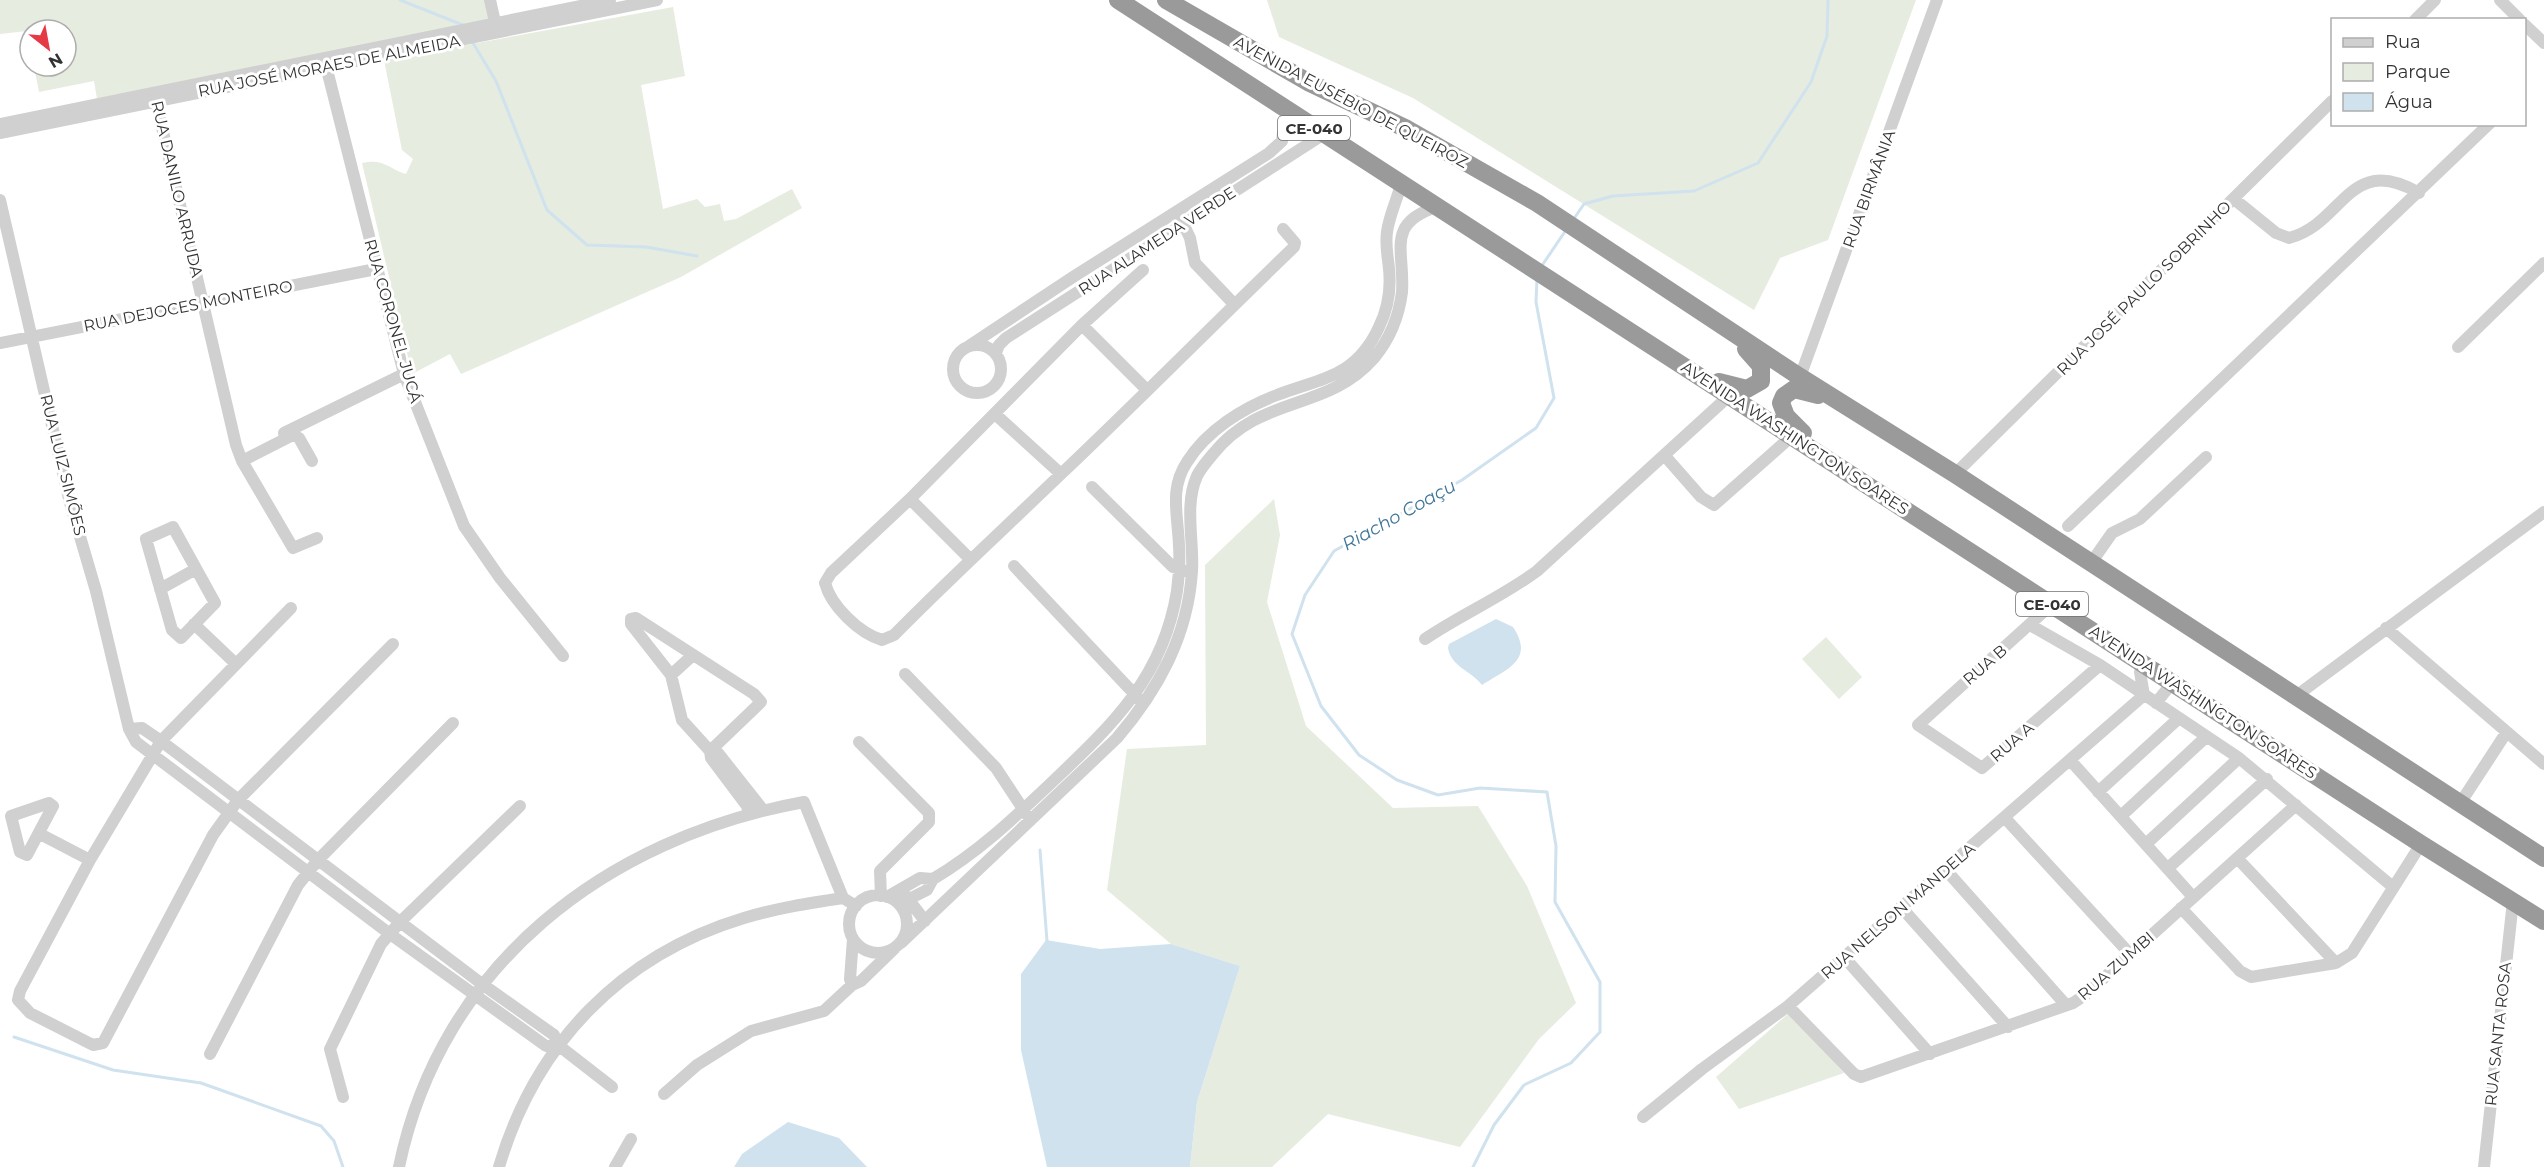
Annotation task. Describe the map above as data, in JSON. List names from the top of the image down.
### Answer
{
  "streets": {
    "highway": ["AVENIDA EUSÉBIO DE QUEIROZ", "CE-040", "AVENIDA WASHINGTON SOARES"],
    "street": [
      "RUA JOSÉ MORAES DE ALMEIDA",
      "RUA DANILO ARRUDA",
      "RUA BIRMÂNIA",
      "RUA ALAMEDA VERDE",
      "RUA JOSÉ PAULO SOBRINHO",
      "RUA DEJOCES MONTEIRO",
      "RUA CORONEL JUCÁ",
      "RUA LUIZ SIMÕES",
      "RUA B",
      "RUA A",
      "RUA NELSON MANDELA",
      "RUA ZUMBI",
      "RUA SANTA ROSA"
    ]
  },
  "crossings": [
    ["RUA JOSÉ MORAES DE ALMEIDA", "RUA DANILO ARRUDA"],
    ["RUA JOSÉ MORAES DE ALMEIDA", "RUA CORONEL JUCÁ"],
    ["AVENIDA EUSÉBIO DE QUEIROZ", "CE-040"],
    ["AVENIDA EUSÉBIO DE QUEIROZ", "RUA ALAMEDA VERDE"],
    ["AVENIDA EUSÉBIO DE QUEIROZ", "AVENIDA WASHINGTON SOARES"],
    ["CE-040", "RUA BIRMÂNIA"],
    ["CE-040", "RUA JOSÉ PAULO SOBRINHO"],
    ["RUA DANILO ARRUDA", "RUA DEJOCES MONTEIRO"],
    ["RUA DEJOCES MONTEIRO", "RUA CORONEL JUCÁ"],
    ["RUA DEJOCES MONTEIRO", "RUA LUIZ SIMÕES"],
    ["AVENIDA WASHINGTON SOARES", "RUA B"],
    ["AVENIDA WASHINGTON SOARES", "RUA A"],
    ["AVENIDA WASHINGTON SOARES", "RUA NELSON MANDELA"],
    ["AVENIDA WASHINGTON SOARES", "RUA ZUMBI"],
    ["AVENIDA WASHINGTON SOARES", "RUA SANTA ROSA"],
    ["RUA B", "RUA A"],
    ["RUA NELSON MANDELA", "RUA ZUMBI"]
  ],
  "water": ["Riacho Coaçu"],
  "legend": ["Rua", "Parque", "Água"],
  "north": "bottom right"
}
